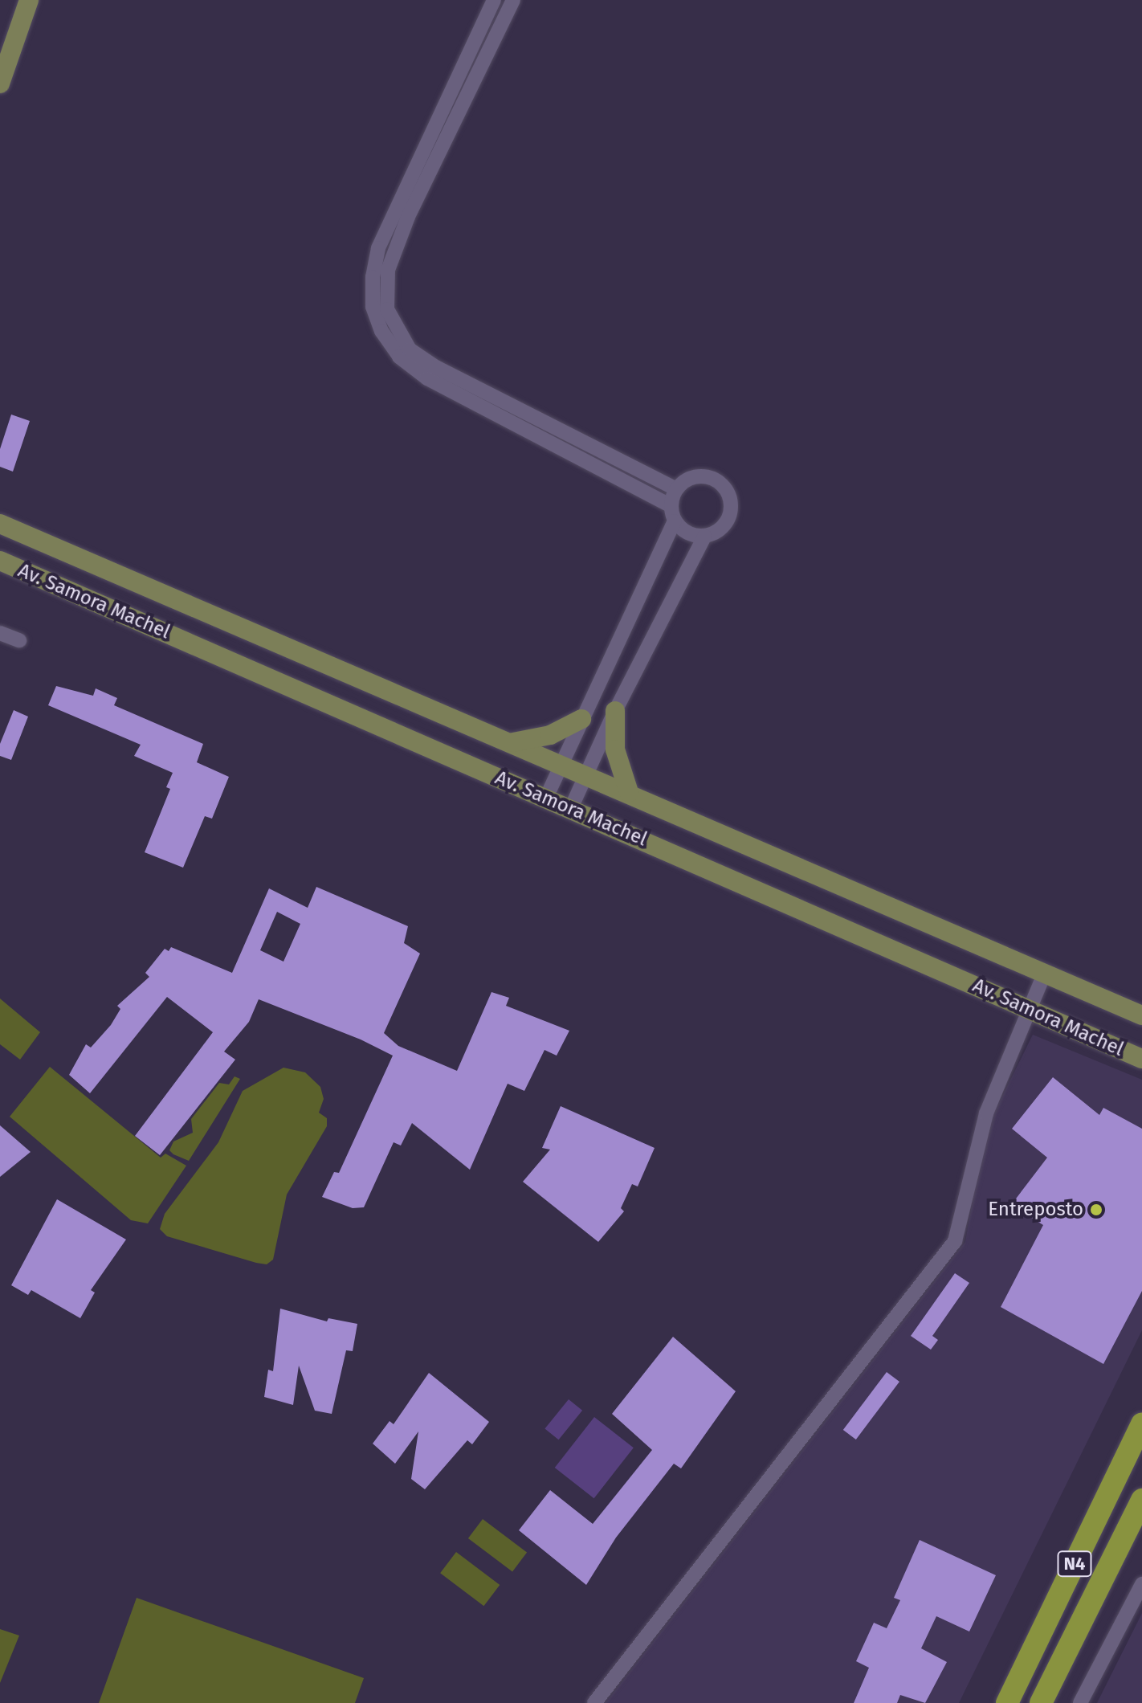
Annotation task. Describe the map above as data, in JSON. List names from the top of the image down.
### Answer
{
  "streets": {
    "highway": ["N4"],
    "main road": ["Av. Samora Machel"]
  },
  "places": ["Entreposto"]
}
